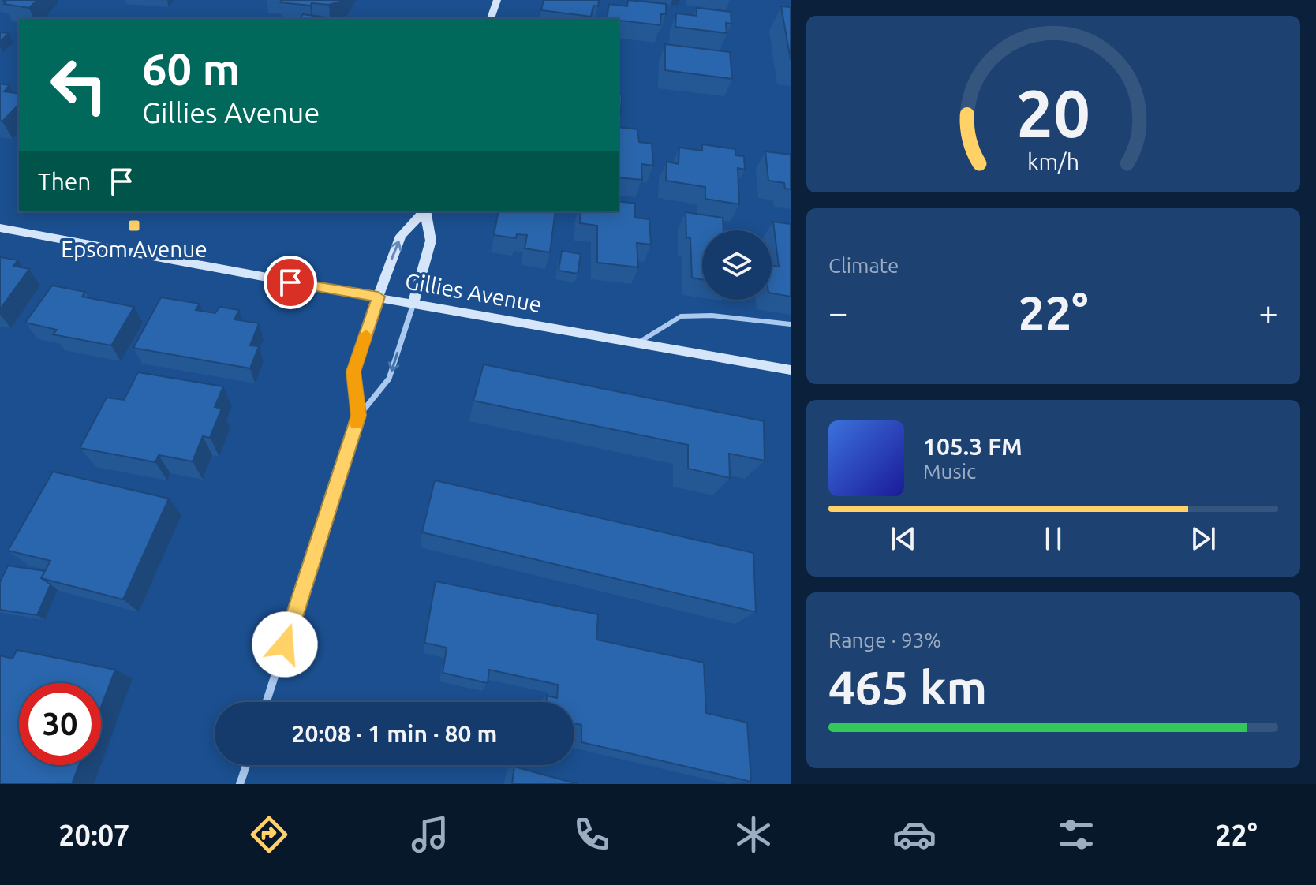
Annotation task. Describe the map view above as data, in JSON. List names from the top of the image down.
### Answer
{
  "streets": {
    "main road": ["Gillies Avenue"]
  },
  "places": {
    "transit": ["Epsom Avenue"]
  },
  "page": {
    "turn": ["60 m", "Gillies Avenue"],
    "then": "Then",
    "tile": [
      "Climate",
      ["Range · 93%", "465 km"]
    ],
    "heat": ["−", "22°", "+"],
    "song": ["105.3 FM", "Music"],
    "limit": "30",
    "trip": "20:08 · 1 min · 80 m",
    "tabs": ["20:07", "22°"],
    "gauge": ["20", "km/h"]
  }
}
